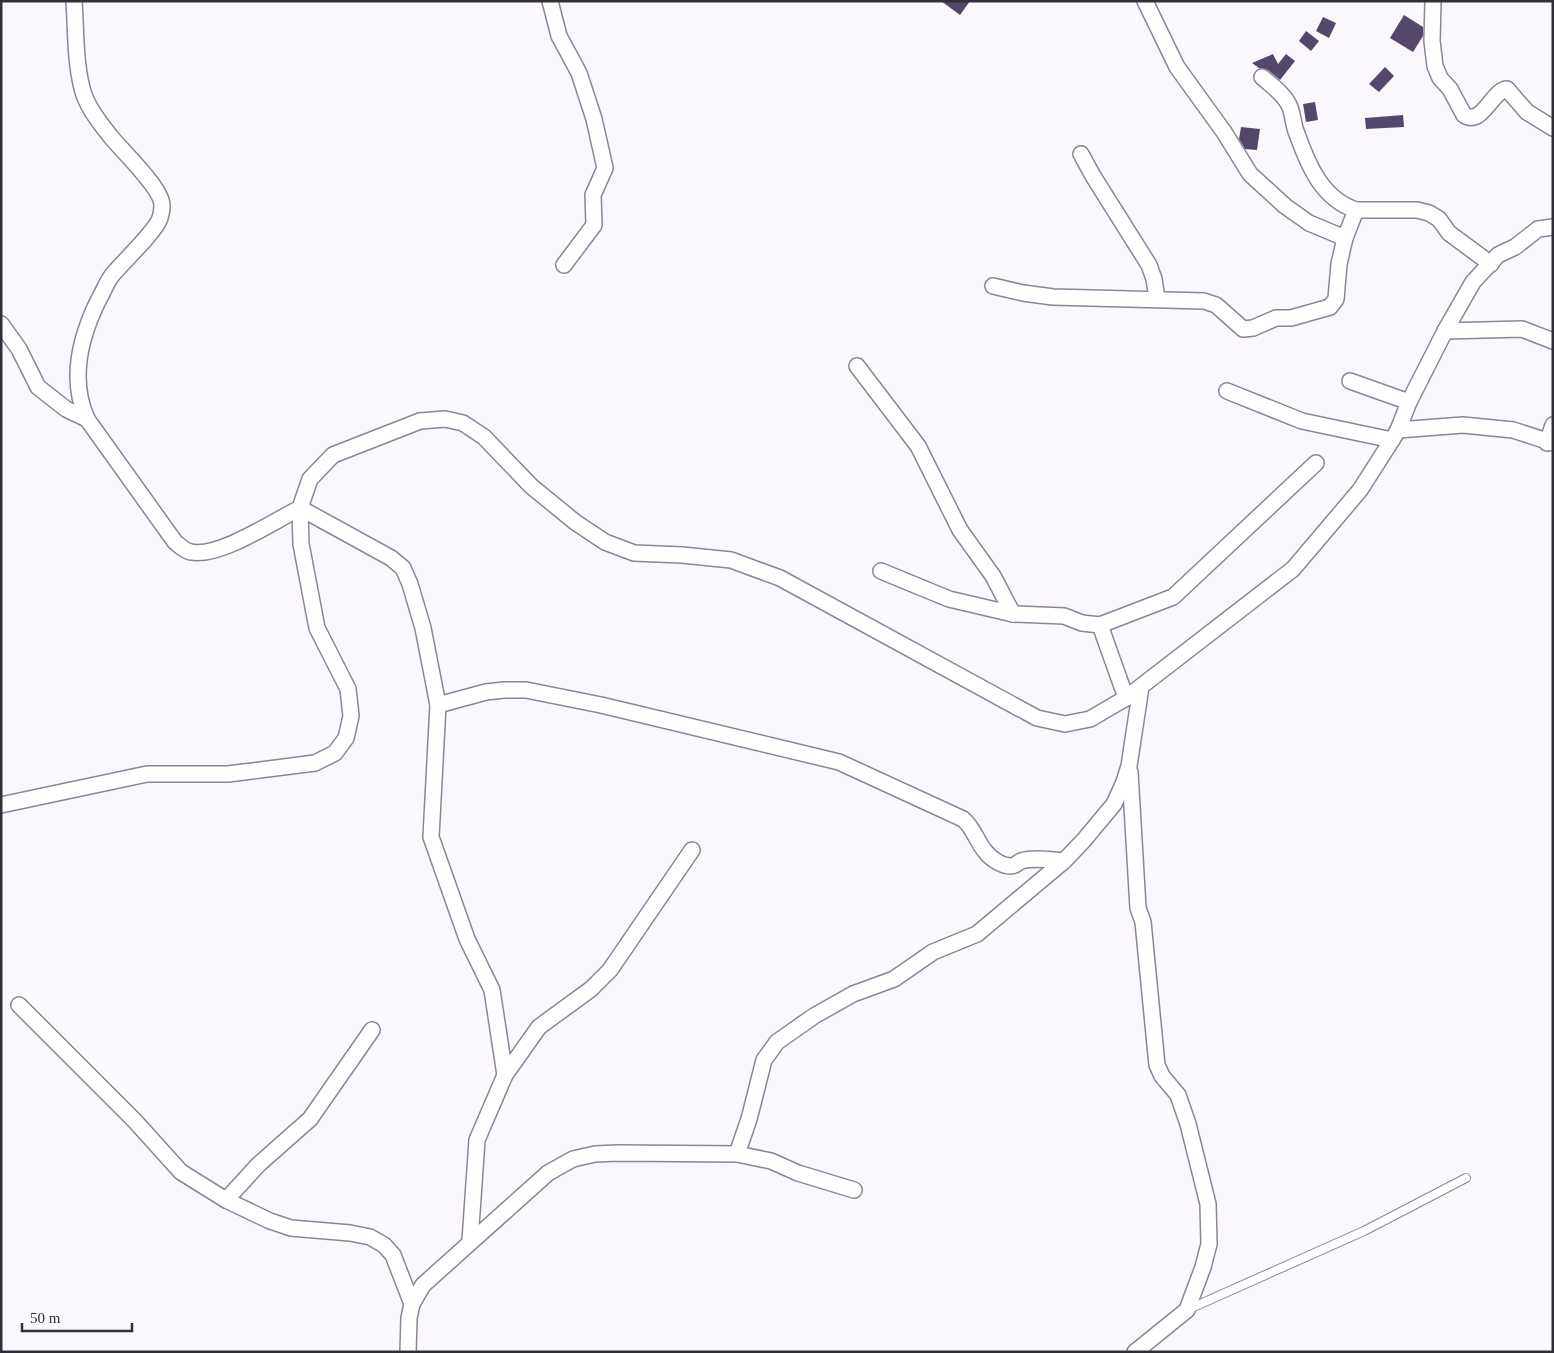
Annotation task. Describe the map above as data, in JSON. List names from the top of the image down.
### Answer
{
  "scale_bar": "50 m"
}
